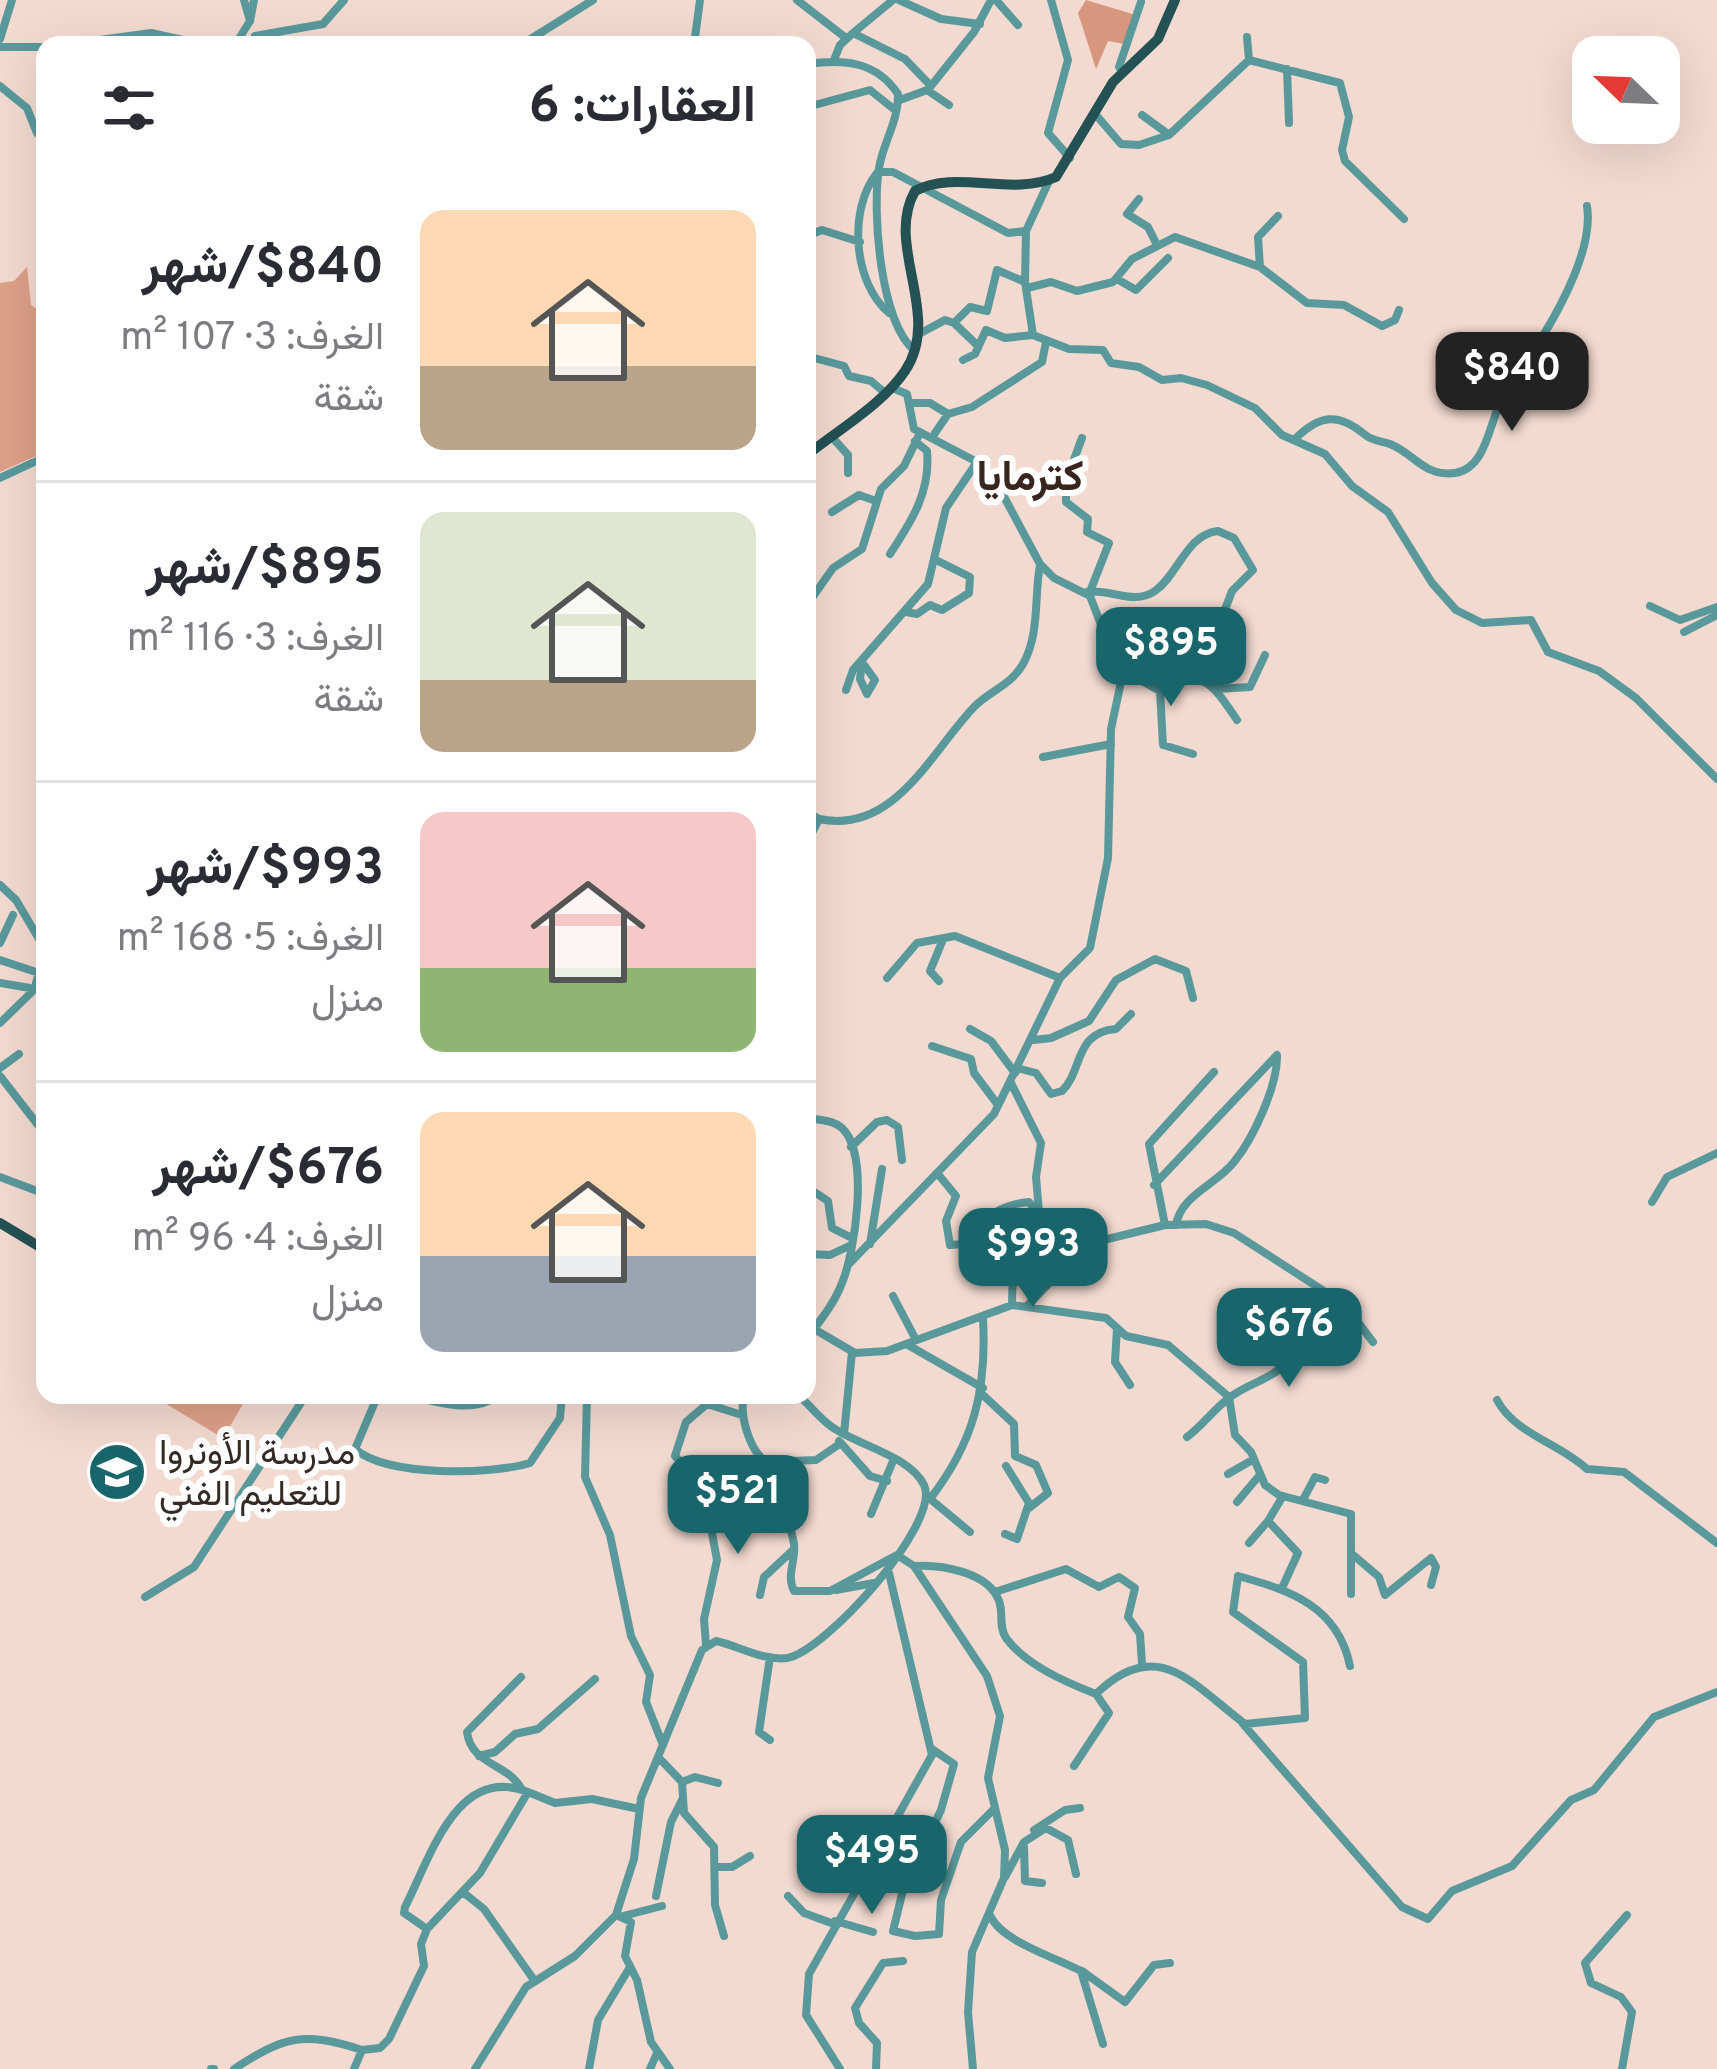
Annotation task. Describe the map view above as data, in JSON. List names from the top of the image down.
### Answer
{
  "districts": ["كترمايا"],
  "places": {
    "school or university": ["مدرسة الأونروا للتعليم الفني"]
  },
  "north": "top left",
  "page": {
    "heading": "العقارات: 6",
    "list": [
      {
        "name": "$840/شهر",
        "note": "الغرف: 3 · 107 m² · شقة"
      },
      {
        "name": "$895/شهر",
        "note": "الغرف: 3 · 116 m² · شقة"
      },
      {
        "name": "$993/شهر",
        "note": "الغرف: 5 · 168 m² · منزل"
      },
      {
        "name": "$676/شهر",
        "note": "الغرف: 4 · 96 m² · منزل"
      }
    ],
    "price": [
      "$840",
      "$895",
      "$993",
      "$676",
      "$521",
      "$495"
    ]
  }
}
